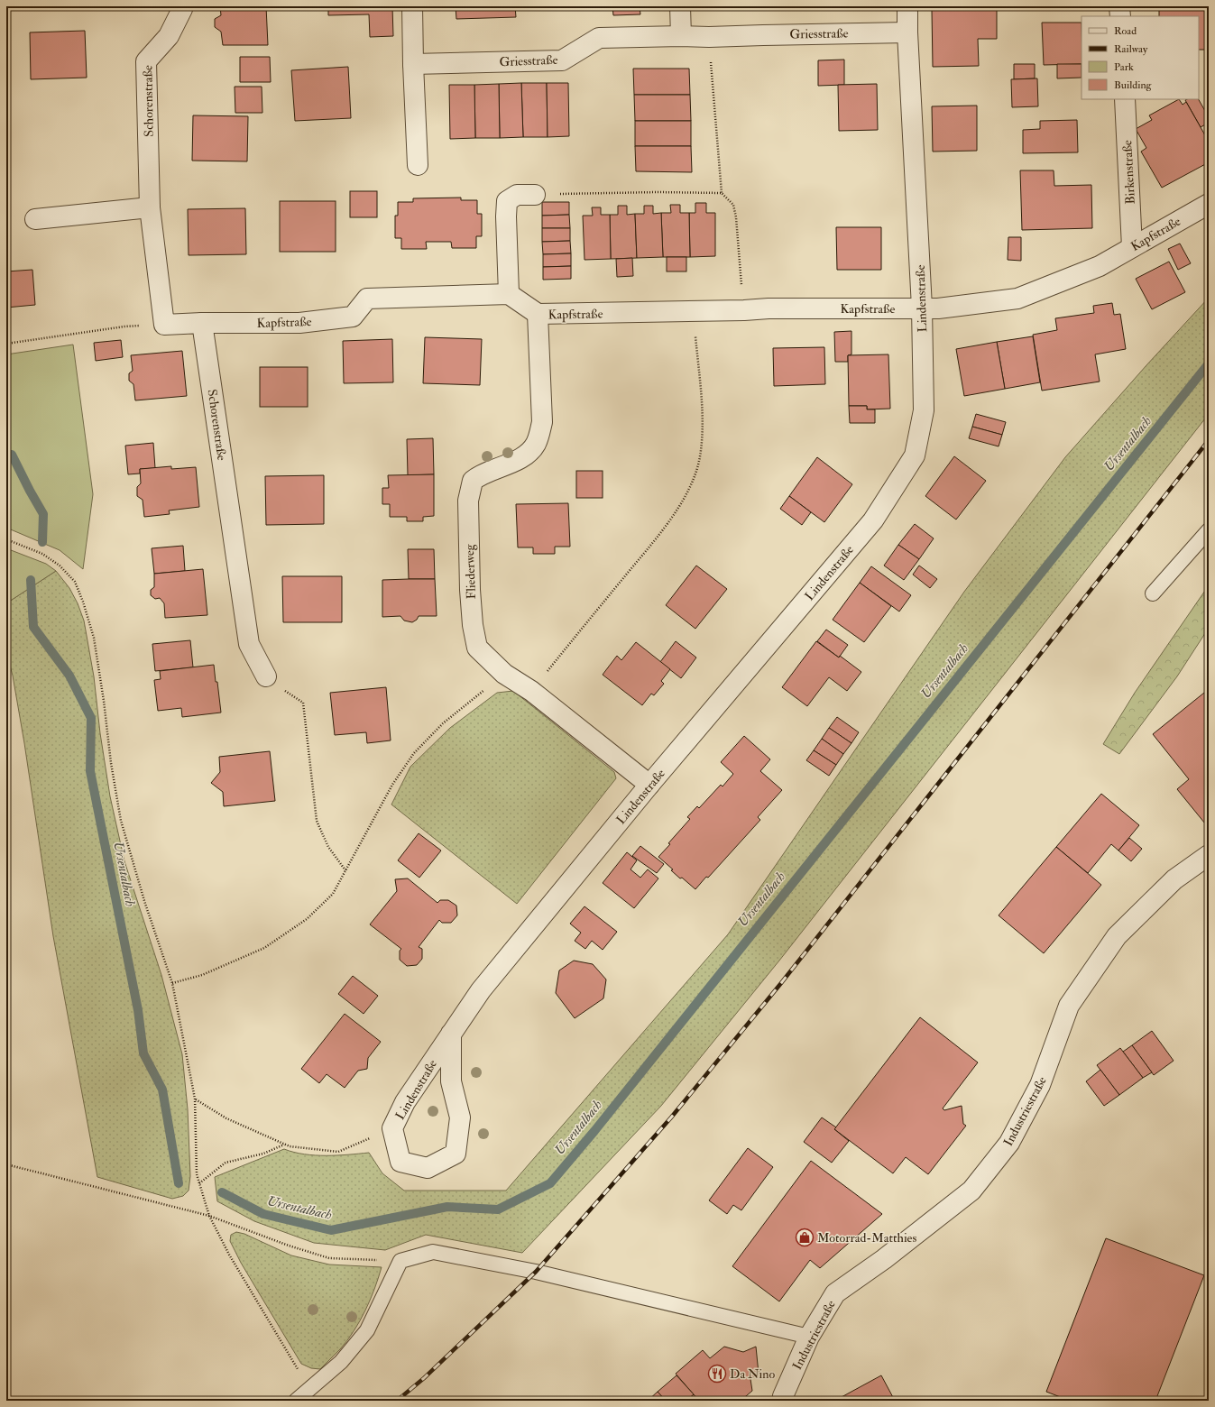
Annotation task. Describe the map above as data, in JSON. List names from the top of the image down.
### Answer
{
  "streets": {
    "street": [
      "Griesstraße",
      "Schorenstraße",
      "Birkenstraße",
      "Kapfstraße",
      "Lindenstraße",
      "Fliederweg",
      "Industriestraße"
    ]
  },
  "crossings": [
    ["Griesstraße", "Lindenstraße"],
    ["Schorenstraße", "Kapfstraße"],
    ["Birkenstraße", "Kapfstraße"],
    ["Kapfstraße", "Lindenstraße"],
    ["Kapfstraße", "Fliederweg"],
    ["Lindenstraße", "Fliederweg"]
  ],
  "water": ["Ursentalbach"],
  "places": {
    "shop": ["Motorrad-Matthies"],
    "restaurant": ["Da Nino"]
  },
  "legend": [
    "Road",
    "Railway",
    "Park",
    "Building"
  ]
}
